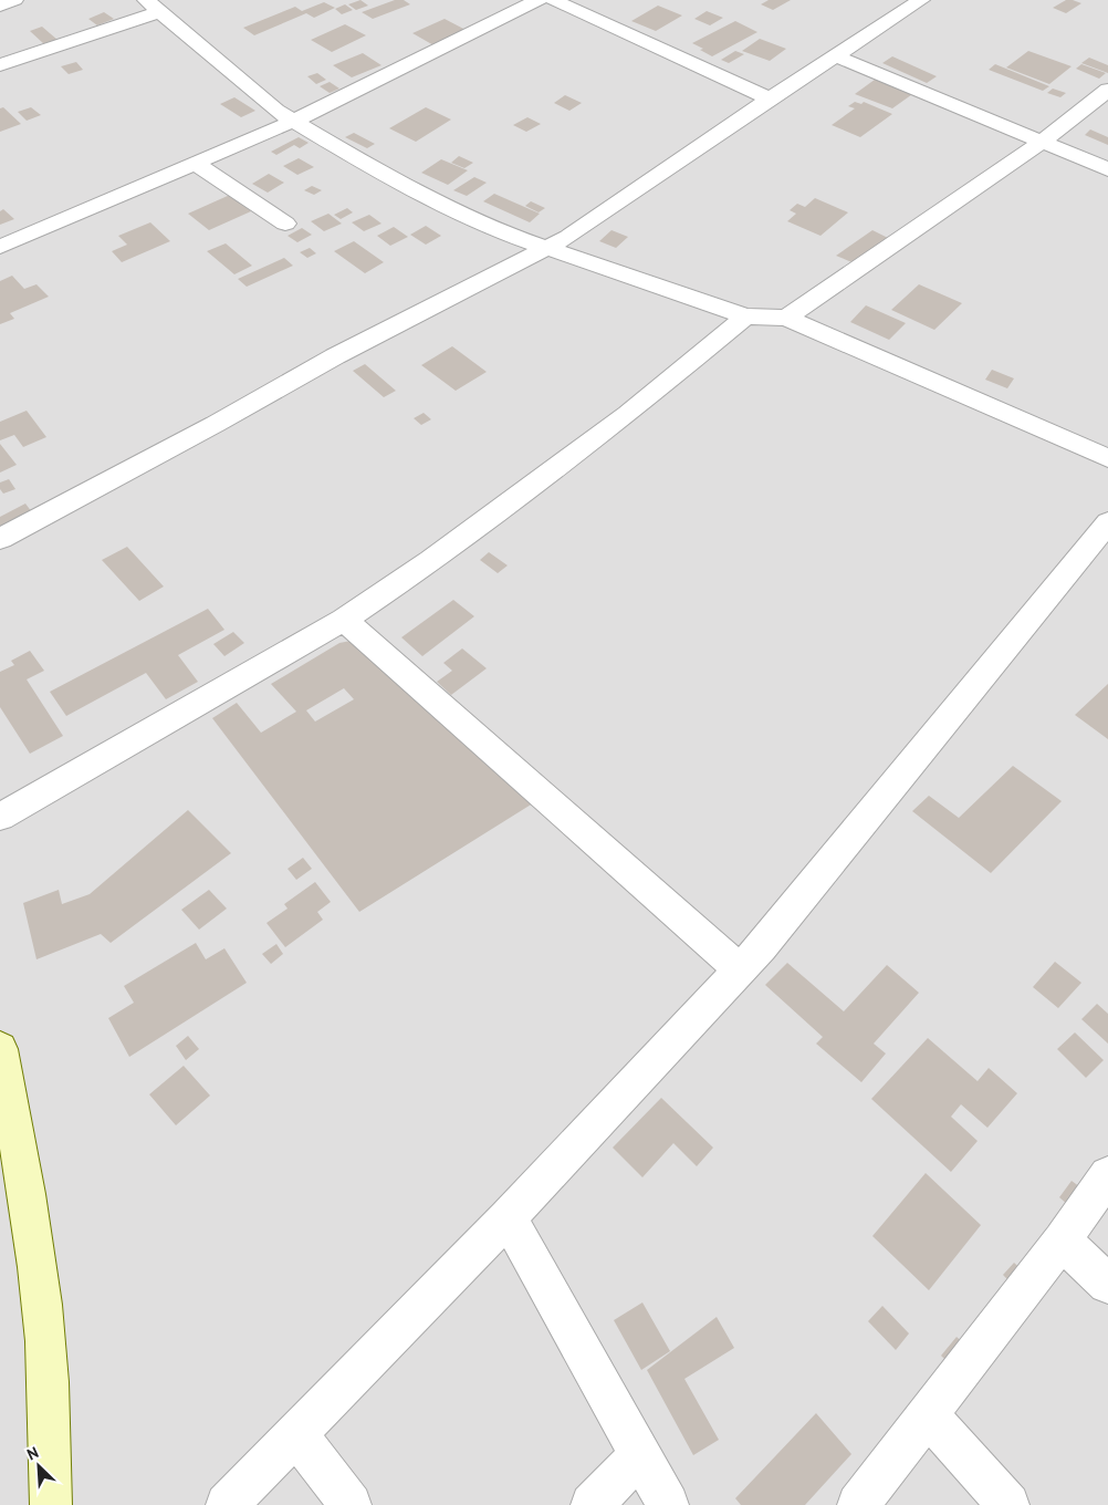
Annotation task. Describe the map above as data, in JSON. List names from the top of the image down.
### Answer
{
  "north": "top left"
}
